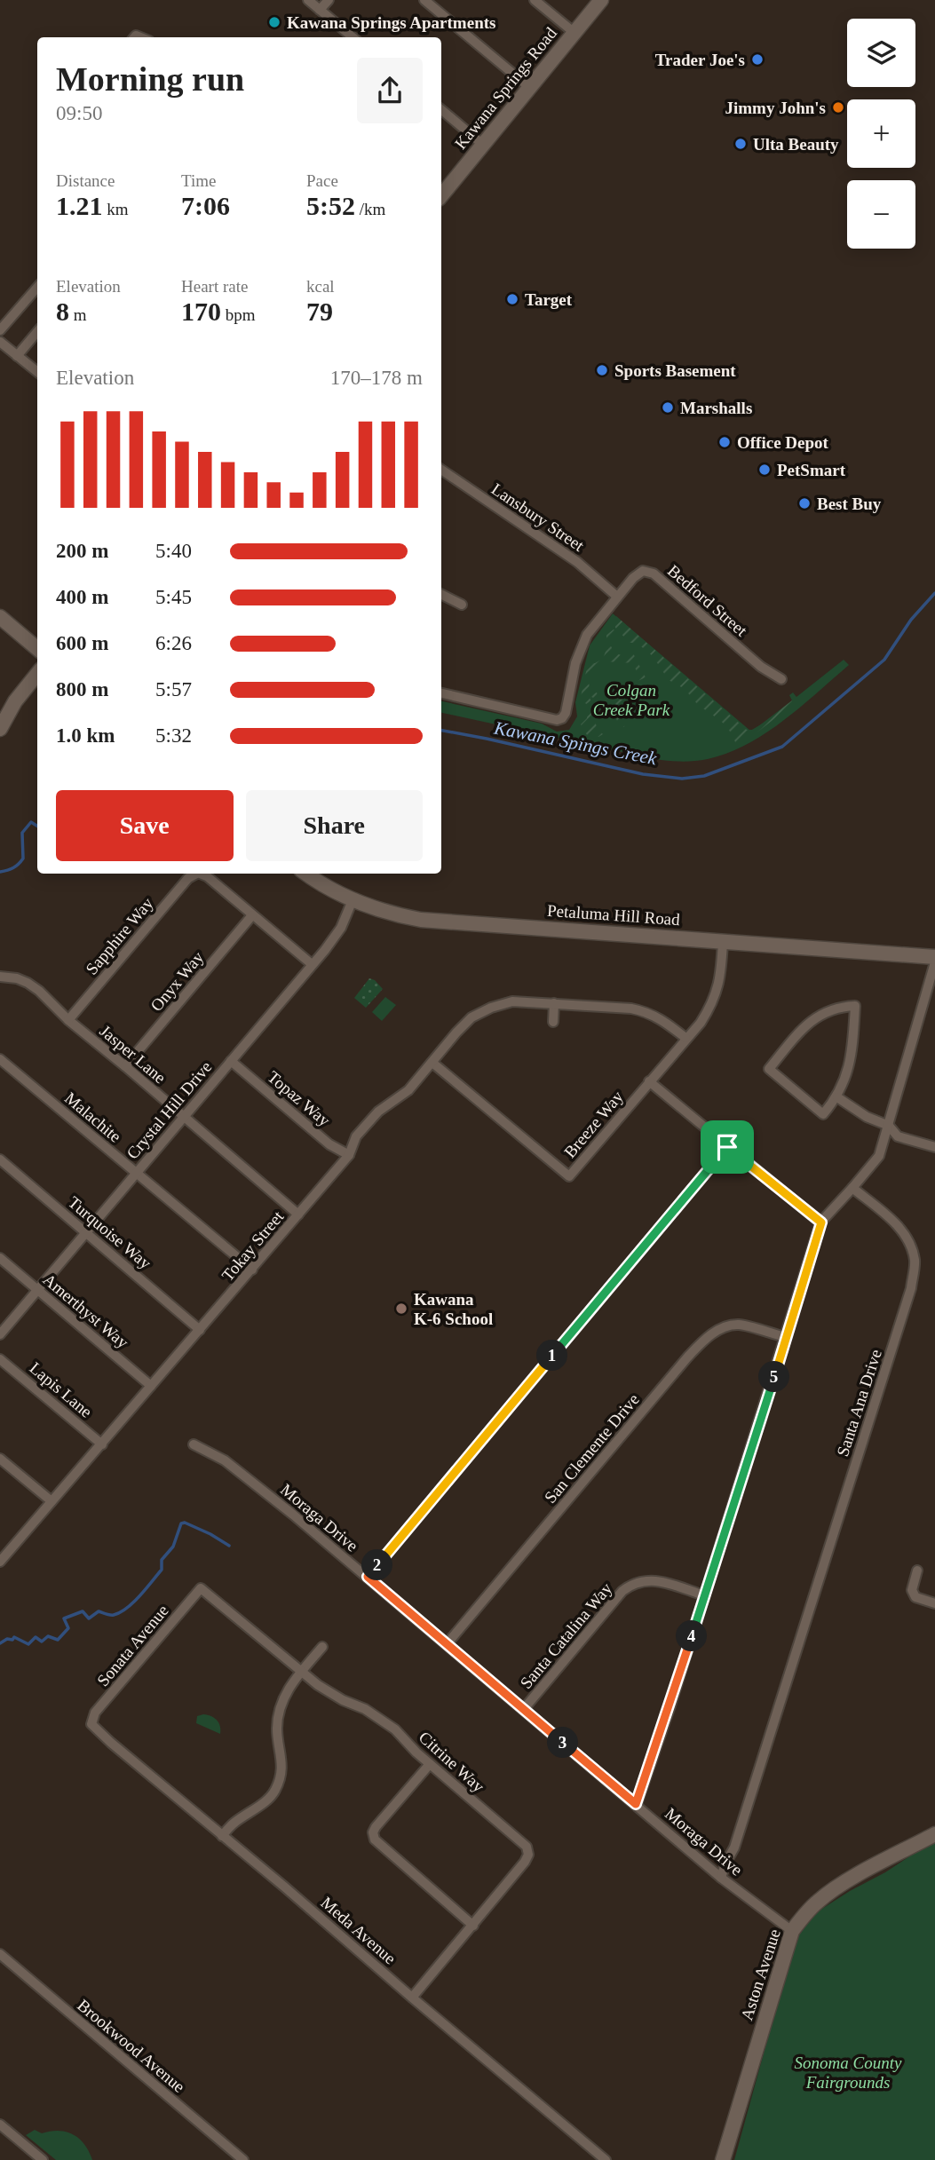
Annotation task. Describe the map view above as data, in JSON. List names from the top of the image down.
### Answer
{
  "streets": {
    "street": [
      "Kawana Springs Road",
      "Lansbury Street",
      "Bedford Street",
      "Petaluma Hill Road",
      "Sapphire Way",
      "Onyx Way",
      "Jasper Lane",
      "Topaz Way",
      "Crystal Hill Drive",
      "Malachite",
      "Breeze Way",
      "Turquoise Way",
      "Tokay Street",
      "Amerthyst Way",
      "Lapis Lane",
      "Santa Ana Drive",
      "San Clemente Drive",
      "Moraga Drive",
      "Santa Catalina Way",
      "Sonata Avenue",
      "Citrine Way",
      "Meda Avenue",
      "Aston Avenue",
      "Brookwood Avenue"
    ]
  },
  "crossings": [
    ["Lansbury Street", "Bedford Street"],
    ["Petaluma Hill Road", "Crystal Hill Drive"],
    ["Petaluma Hill Road", "Breeze Way"],
    ["Sapphire Way", "Onyx Way"],
    ["Sapphire Way", "Jasper Lane"],
    ["Sapphire Way", "Crystal Hill Drive"],
    ["Onyx Way", "Jasper Lane"],
    ["Jasper Lane", "Crystal Hill Drive"],
    ["Jasper Lane", "Tokay Street"],
    ["Topaz Way", "Crystal Hill Drive"],
    ["Topaz Way", "Tokay Street"],
    ["Crystal Hill Drive", "Malachite"],
    ["Crystal Hill Drive", "Turquoise Way"],
    ["Crystal Hill Drive", "Amerthyst Way"],
    ["Malachite", "Tokay Street"],
    ["Breeze Way", "Tokay Street"],
    ["Turquoise Way", "Tokay Street"],
    ["Tokay Street", "Amerthyst Way"],
    ["Tokay Street", "Lapis Lane"],
    ["Santa Ana Drive", "Moraga Drive"],
    ["San Clemente Drive", "Moraga Drive"],
    ["Moraga Drive", "Santa Catalina Way"],
    ["Moraga Drive", "Aston Avenue"],
    ["Sonata Avenue", "Citrine Way"],
    ["Sonata Avenue", "Meda Avenue"],
    ["Citrine Way", "Meda Avenue"]
  ],
  "water": ["Kawana Spings Creek"],
  "parks": ["Colgan Creek Park", "Sonoma County Fairgrounds"],
  "places": [
    "Kawana Springs Apartments",
    "Trader Joe's",
    "Jimmy John's",
    "Ulta Beauty",
    "Target",
    "Sports Basement",
    "Marshalls",
    "Office Depot",
    "PetSmart",
    "Best Buy",
    "Kawana K-6 School"
  ],
  "page": {
    "map_buttons": ["+", "−"],
    "heading": ["Morning run", "09:50"],
    "stats": [
      ["Distance", "1.21 km"],
      ["Time", "7:06"],
      ["Pace", "5:52 /km"],
      ["Elevation", "8 m"],
      ["Heart rate", "170 bpm"],
      ["kcal", "79"]
    ],
    "chart": ["Elevation", "170–178 m"],
    "list": [
      {
        "name": "200 m",
        "note": "5:40"
      },
      {
        "name": "400 m",
        "note": "5:45"
      },
      {
        "name": "600 m",
        "note": "6:26"
      },
      {
        "name": "800 m",
        "note": "5:57"
      },
      {
        "name": "1.0 km",
        "note": "5:32"
      }
    ],
    "buttons": ["Save", "Share"],
    "pins": [
      "1",
      "5",
      "2",
      "4",
      "3"
    ]
  }
}
